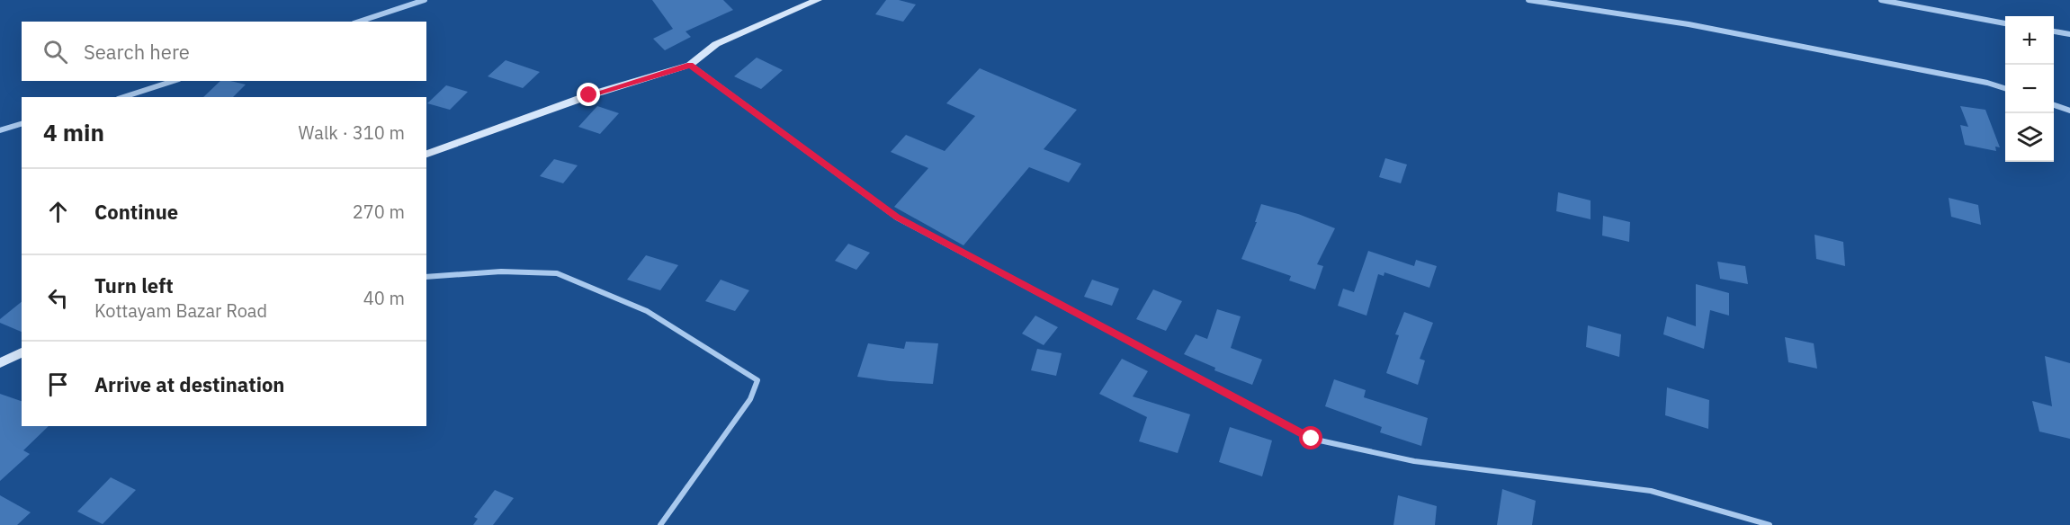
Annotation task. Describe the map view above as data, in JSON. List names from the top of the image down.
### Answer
{
  "page": {
    "map_buttons": ["+", "−"],
    "search": "Search here",
    "heading": ["4 min", "Walk · 310 m"],
    "list": [
      ["Continue", "270 m"],
      ["Turn left", "Kottayam Bazar Road", "40 m"],
      "Arrive at destination"
    ]
  }
}
